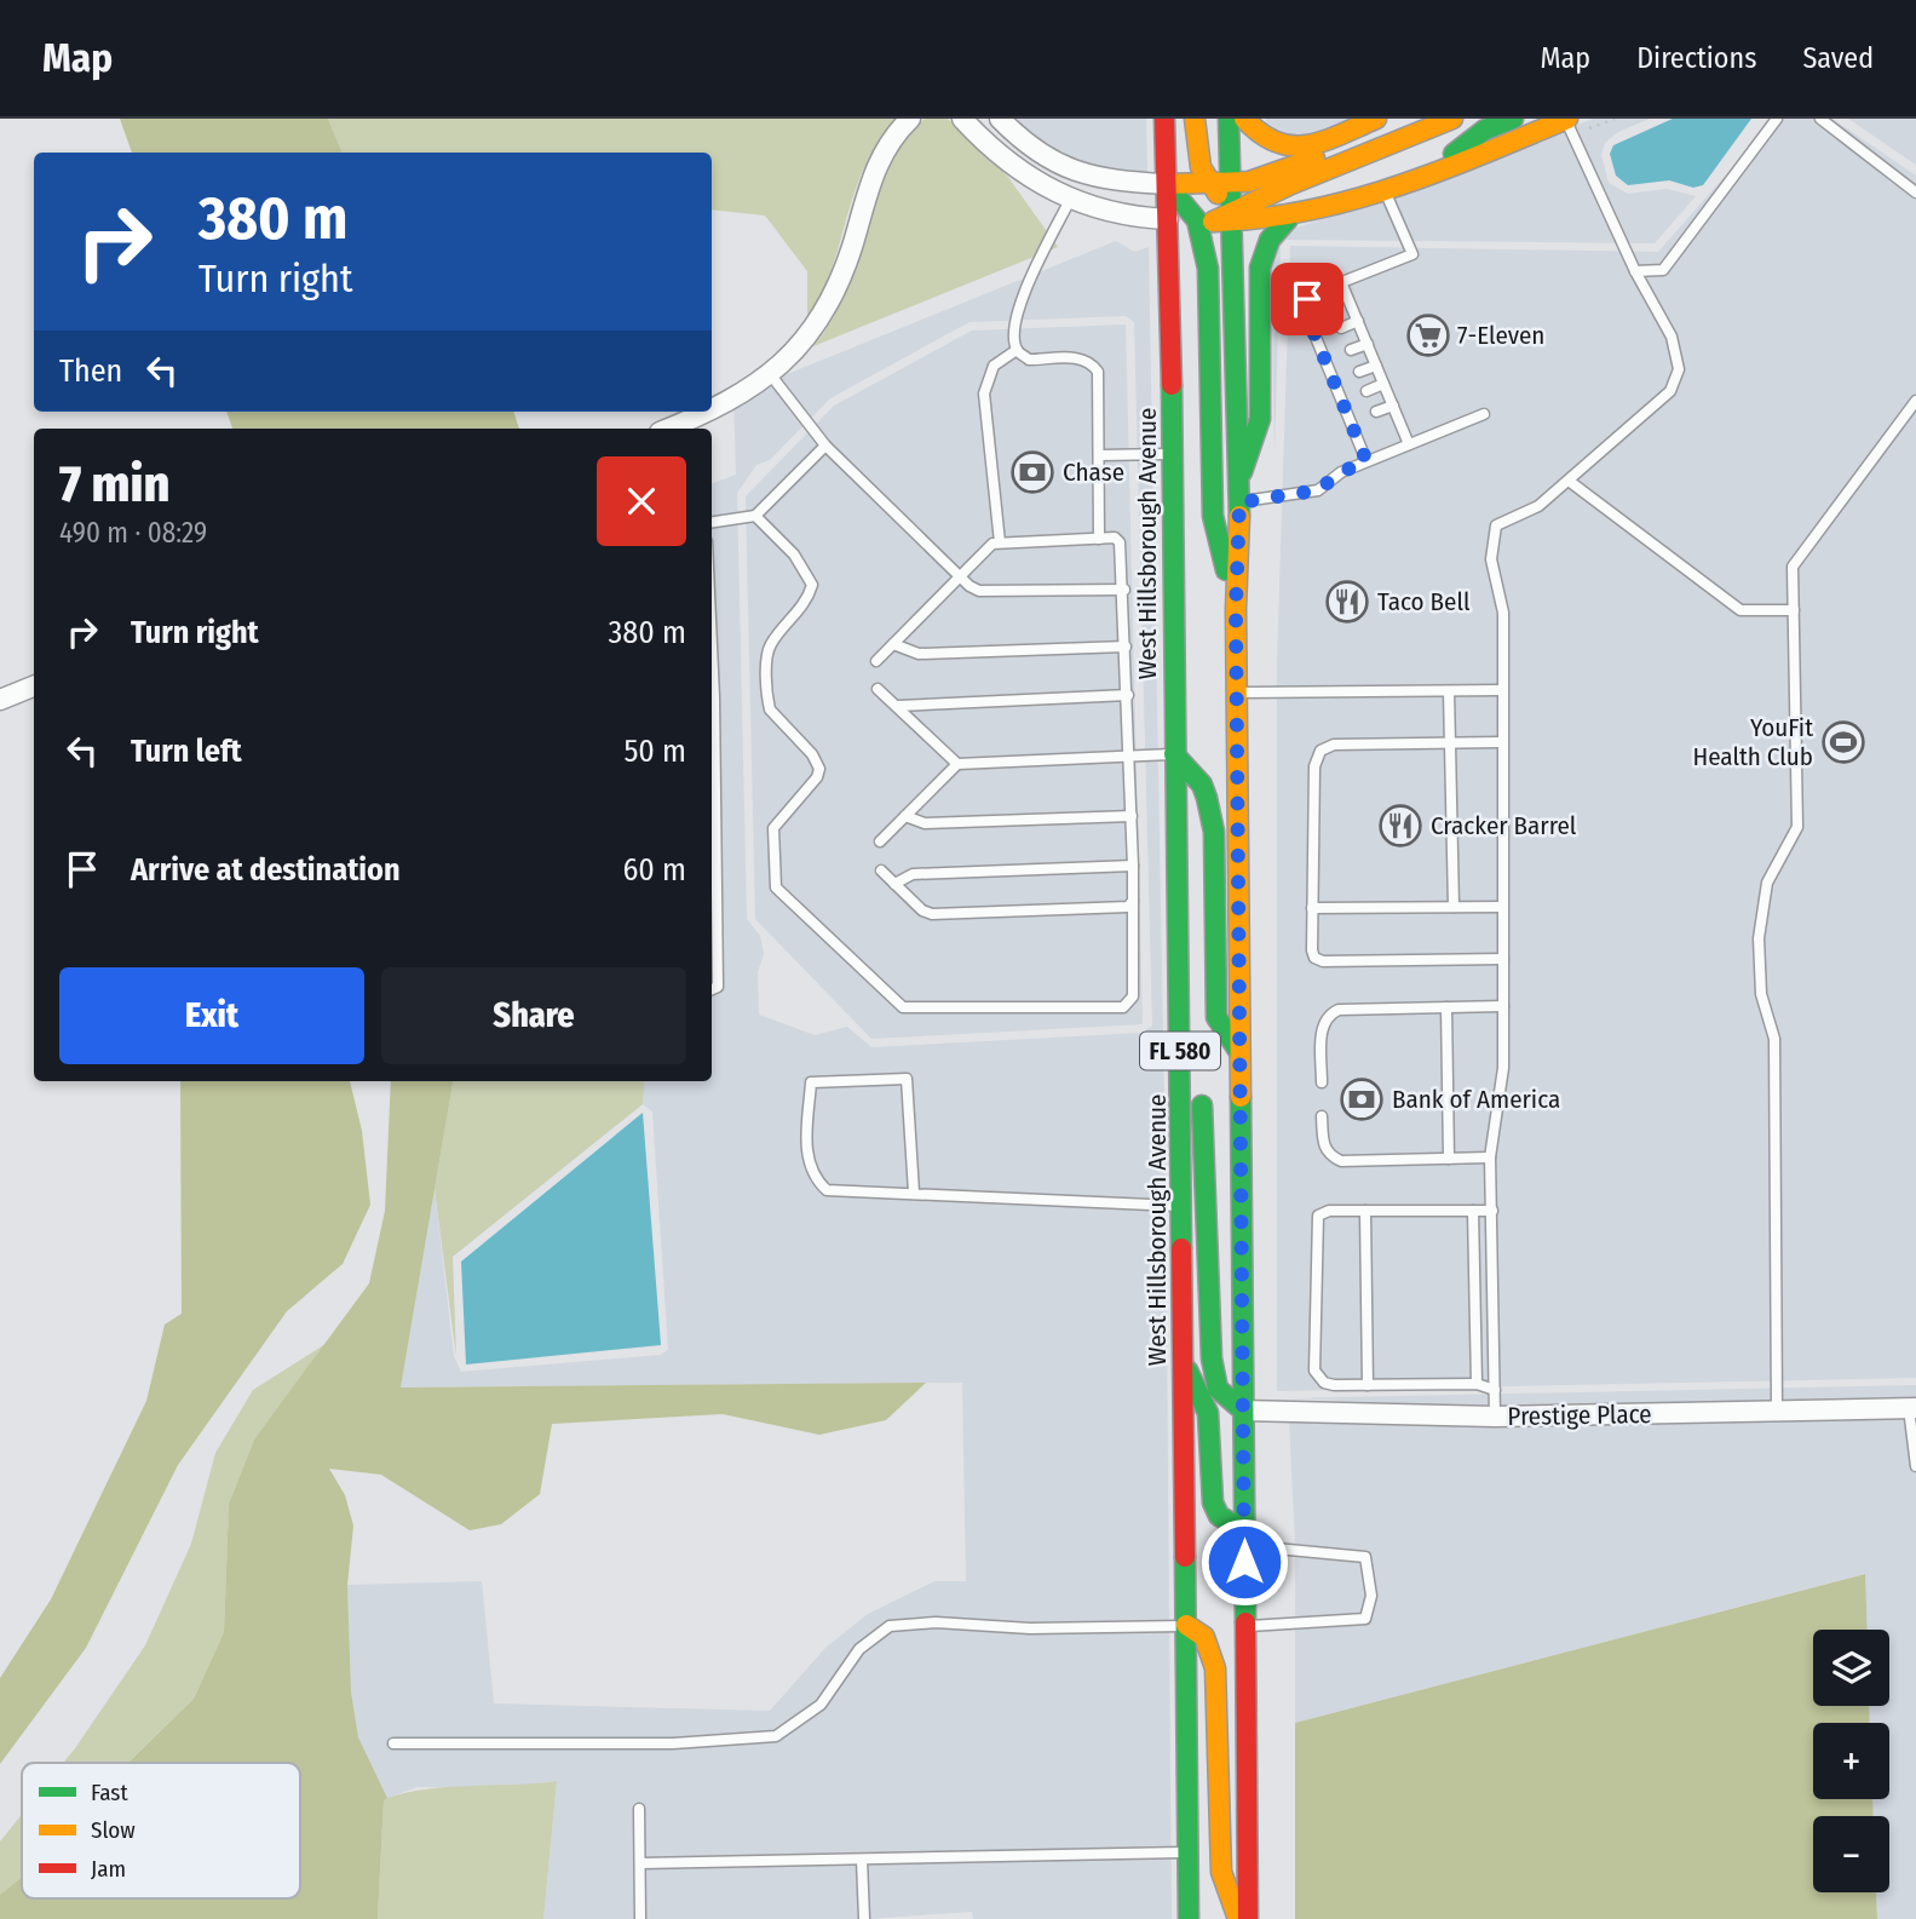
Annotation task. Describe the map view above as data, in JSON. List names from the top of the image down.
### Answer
{
  "streets": {
    "main road": ["West Hillsborough Avenue", "FL 580"],
    "street": ["Prestige Place"]
  },
  "crossings": [
    ["West Hillsborough Avenue", "FL 580"],
    ["FL 580", "Prestige Place"]
  ],
  "places": {
    "supermarket": ["7-Eleven"],
    "bank": ["Chase", "Bank of America"],
    "restaurant": ["Taco Bell", "Cracker Barrel"],
    "sports": ["YouFit Health Club"]
  },
  "legend": ["Fast", "Slow", "Jam"],
  "page": {
    "header": "Map",
    "nav": ["Map", "Directions", "Saved"],
    "turn": ["380 m", "Turn right"],
    "then": "Then",
    "heading": ["7 min", "490 m · 08:29"],
    "list": [
      {
        "name": "Turn right",
        "value": "380 m"
      },
      {
        "name": "Turn left",
        "value": "50 m"
      },
      {
        "name": "Arrive at destination",
        "value": "60 m"
      }
    ],
    "buttons": ["Exit", "Share"],
    "map_buttons": ["+", "−"]
  }
}
